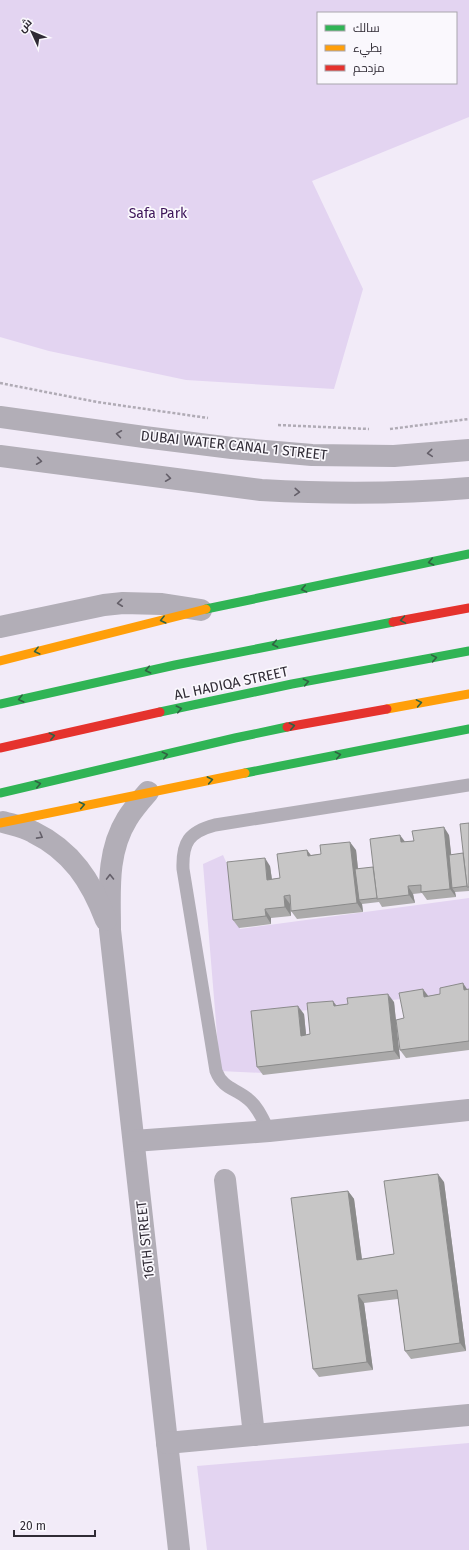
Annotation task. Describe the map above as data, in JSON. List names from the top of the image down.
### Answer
{
  "streets": {
    "main road": ["AL HADIQA STREET"],
    "street": ["DUBAI WATER CANAL 1 STREET", "16TH STREET"]
  },
  "parks": ["Safa Park"],
  "legend": ["سالك", "بطيء", "مزدحم"],
  "scale_bar": "20 m",
  "north": "top left"
}
